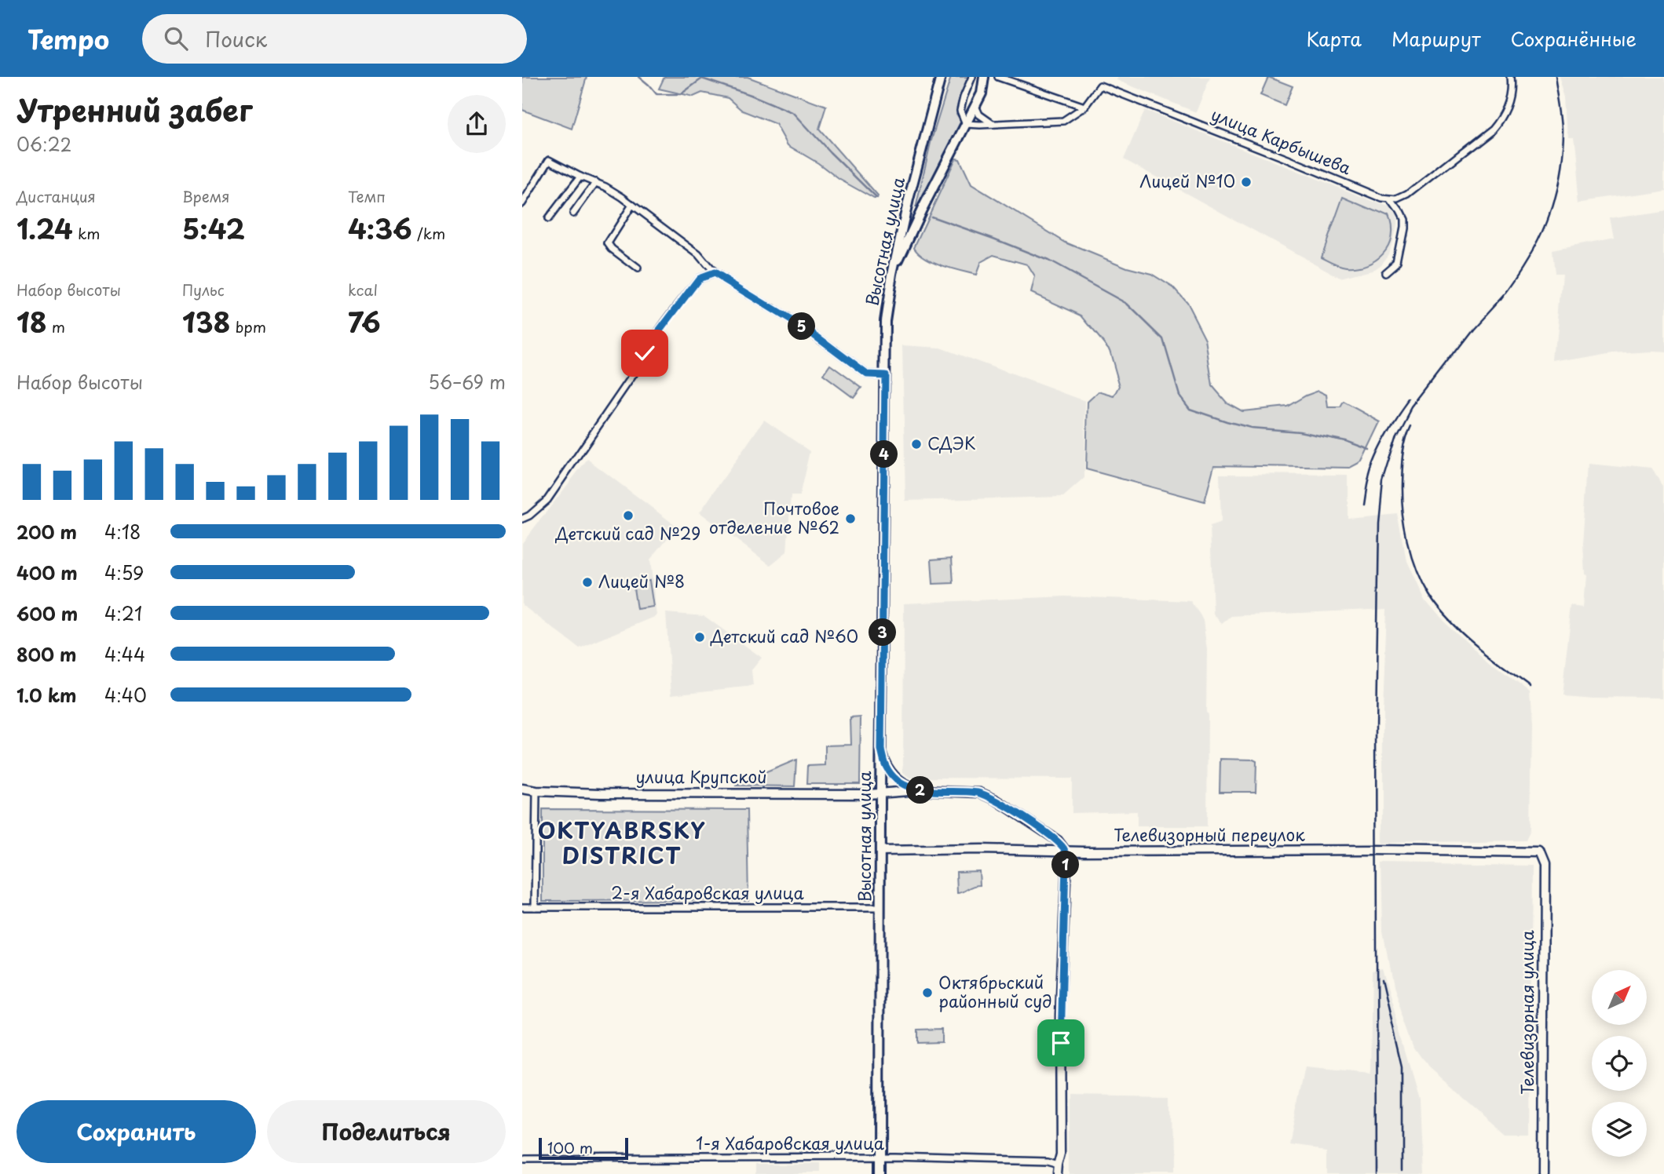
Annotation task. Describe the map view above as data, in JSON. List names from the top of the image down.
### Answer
{
  "streets": {
    "main road": ["Высотная улица"],
    "street": [
      "улица Карбышева",
      "улица Крупской",
      "Телевизорный переулок",
      "2-я Хабаровская улица",
      "Телевизорная улица",
      "1-я Хабаровская улица"
    ]
  },
  "crossings": [
    ["Высотная улица", "улица Крупской"],
    ["Высотная улица", "Телевизорный переулок"],
    ["Высотная улица", "2-я Хабаровская улица"],
    ["Высотная улица", "1-я Хабаровская улица"],
    ["улица Крупской", "Телевизорный переулок"],
    ["Телевизорный переулок", "Телевизорная улица"]
  ],
  "districts": ["OKTYABRSKY DISTRICT"],
  "places": [
    "Лицей №10",
    "СДЭК",
    "Детский сад №29",
    "Почтовое отделение №62",
    "Лицей №8",
    "Детский сад №60",
    "Октябрьский районный суд"
  ],
  "scale_bar": "100 m",
  "north": "top right",
  "page": {
    "header": "Tempo",
    "search": "Поиск",
    "nav": ["Карта", "Маршрут", "Сохранённые"],
    "heading": ["Утренний забег", "06:22"],
    "stats": [
      ["Дистанция", "1.24 km"],
      ["Время", "5:42"],
      ["Темп", "4:36 /km"],
      ["Набор высоты", "18 m"],
      ["Пульс", "138 bpm"],
      ["kcal", "76"]
    ],
    "pins": [
      "5",
      "4",
      "3",
      "2",
      "1"
    ],
    "chart": ["Набор высоты", "56–69 m"],
    "list": [
      {
        "name": "200 m",
        "note": "4:18"
      },
      {
        "name": "400 m",
        "note": "4:59"
      },
      {
        "name": "600 m",
        "note": "4:21"
      },
      {
        "name": "800 m",
        "note": "4:44"
      },
      {
        "name": "1.0 km",
        "note": "4:40"
      }
    ],
    "buttons": ["Сохранить", "Поделиться"],
    "scale": "100 m"
  }
}
